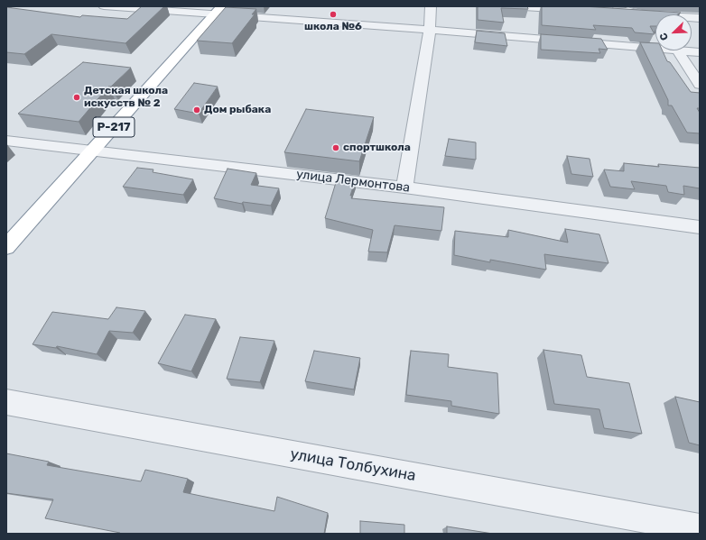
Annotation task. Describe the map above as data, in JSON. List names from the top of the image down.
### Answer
{
  "streets": {
    "highway": ["Р-217"],
    "street": ["улица Лермонтова", "улица Толбухина"]
  },
  "crossings": [
    ["Р-217", "улица Лермонтова"]
  ],
  "places": [
    "школа №6",
    "Детская школа искусств № 2",
    "Дом рыбака",
    "спортшкола"
  ],
  "north": "bottom left"
}
